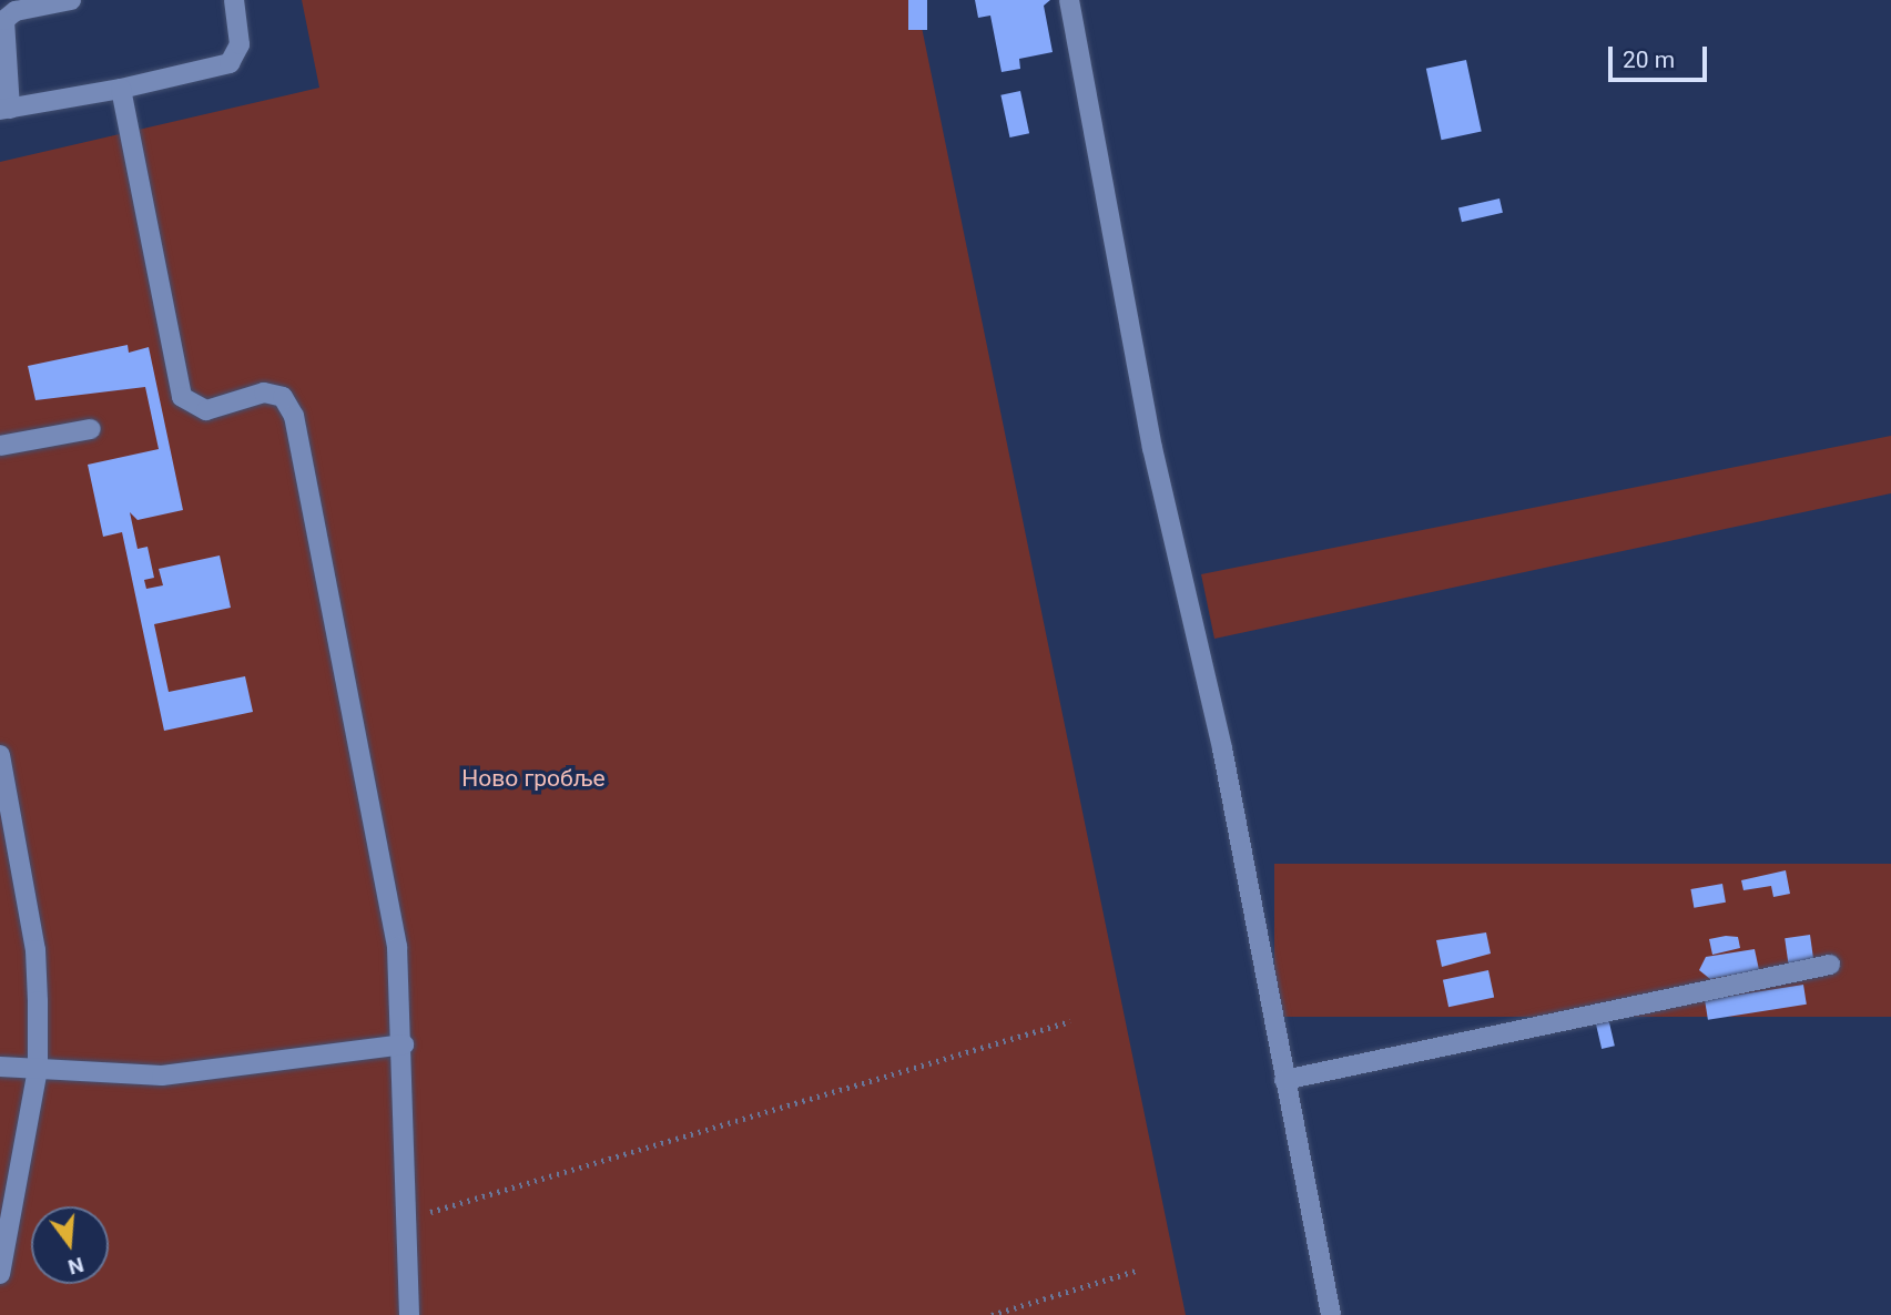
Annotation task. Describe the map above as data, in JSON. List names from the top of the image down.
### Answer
{
  "parks": ["Ново гробље"],
  "scale_bar": "20 m",
  "north": "bottom"
}
